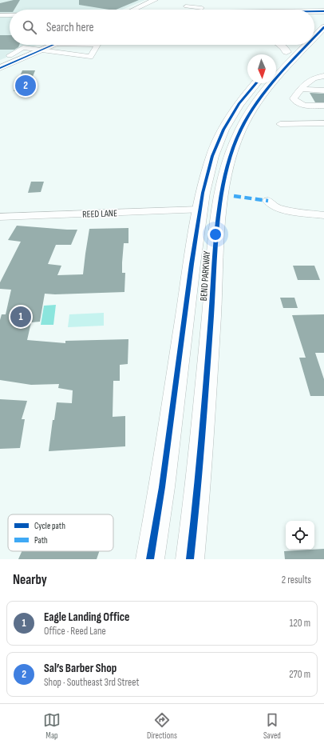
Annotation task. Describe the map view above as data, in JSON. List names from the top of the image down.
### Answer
{
  "streets": {
    "highway": ["BEND PARKWAY"],
    "street": ["REED LANE"]
  },
  "crossings": [
    ["REED LANE", "BEND PARKWAY"]
  ],
  "legend": ["Cycle path", "Path"],
  "north": "bottom",
  "page": {
    "search": "Search here",
    "pins": ["2", "1"],
    "heading": ["Nearby", "2 results"],
    "list": [
      {
        "mark": "1",
        "name": "Eagle Landing Office",
        "note": "Office · Reed Lane",
        "value": "120 m"
      },
      {
        "mark": "2",
        "name": "Sal’s Barber Shop",
        "note": "Shop · Southeast 3rd Street",
        "value": "270 m"
      }
    ],
    "nav": ["Map", "Directions", "Saved"]
  }
}
